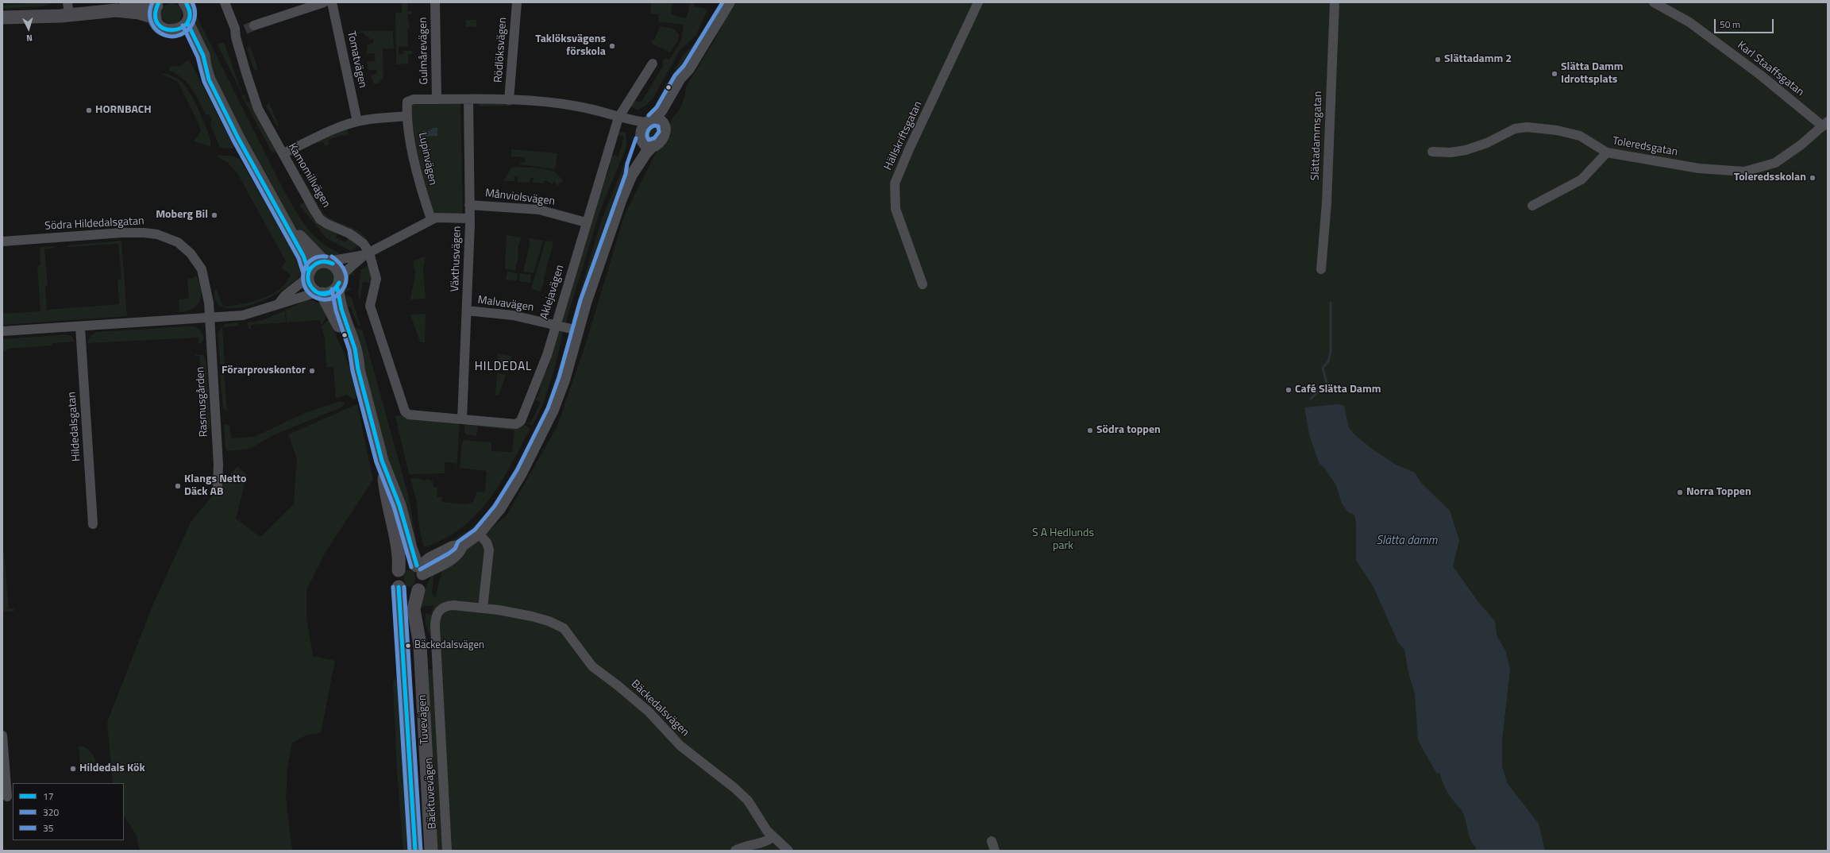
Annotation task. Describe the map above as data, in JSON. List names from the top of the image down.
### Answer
{
  "streets": {
    "main road": ["Tuvevägen"],
    "street": [
      "Rödlöksvägen",
      "Gulmårevägen",
      "Tomatvägen",
      "Karl Staaffsgatan",
      "Hällskriftsgatan",
      "Slättadammsgatan",
      "Toleredsgatan",
      "Lupinvägen",
      "Kamomillvägen",
      "Månviolsvägen",
      "Södra Hildedalsgatan",
      "Växthusvägen",
      "Aklejavägen",
      "Malvavägen",
      "Rasmusgården",
      "Hildedalsgatan",
      "Bäckedalsvägen",
      "Bäcktuvevägen"
    ]
  },
  "crossings": [
    ["Gulmårevägen", "Lupinvägen"],
    ["Karl Staaffsgatan", "Toleredsgatan"],
    ["Kamomillvägen", "Aklejavägen"],
    ["Månviolsvägen", "Växthusvägen"],
    ["Månviolsvägen", "Aklejavägen"],
    ["Södra Hildedalsgatan", "Rasmusgården"],
    ["Växthusvägen", "Aklejavägen"],
    ["Växthusvägen", "Malvavägen"],
    ["Aklejavägen", "Malvavägen"],
    ["Bäckedalsvägen", "Bäcktuvevägen"]
  ],
  "districts": ["HILDEDAL"],
  "water": ["Slätta damm"],
  "parks": ["S A Hedlunds park"],
  "places": [
    "Taklöksvägens förskola",
    "Slättadamm 2",
    "Slätta Damm Idrottsplats",
    "HORNBACH",
    "Toleredsskolan",
    "Moberg Bil",
    "Förarprovskontor",
    "Café Slätta Damm",
    "Södra toppen",
    "Klangs Netto Däck AB",
    "Norra Toppen",
    "Bäckedalsvägen",
    "Hildedals Kök"
  ],
  "lines": ["transit line 17", "transit line 320", "transit line 35"],
  "legend": ["17", "320", "35"],
  "scale_bar": "50 m",
  "north": "bottom"
}
